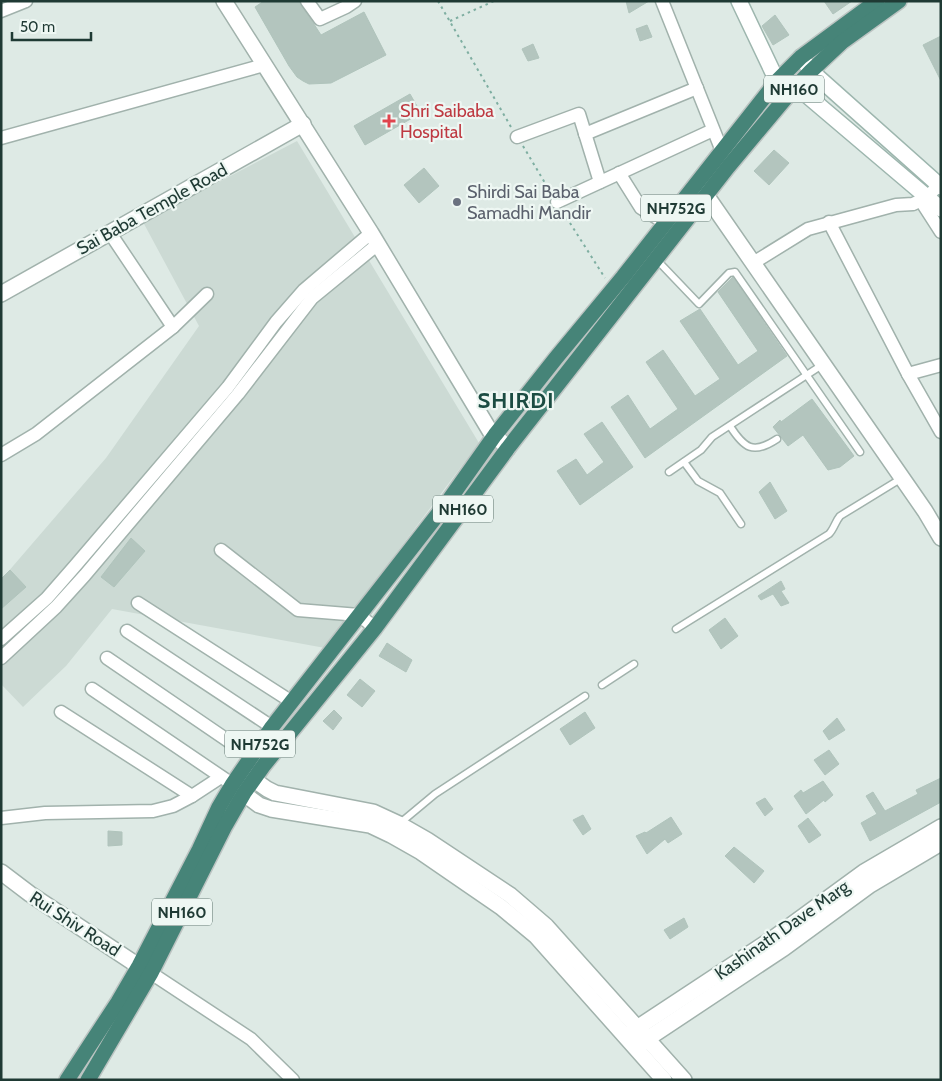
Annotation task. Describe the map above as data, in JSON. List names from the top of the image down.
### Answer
{
  "streets": {
    "highway": ["NH160", "NH752G"],
    "street": ["Sai Baba Temple Road", "Rui Shiv Road", "Kashinath Dave Marg"]
  },
  "crossings": [
    ["NH160", "NH752G"],
    ["NH160", "Rui Shiv Road"]
  ],
  "districts": ["SHIRDI"],
  "places": {
    "health": ["Shri Saibaba Hospital"],
    "other": ["Shirdi Sai Baba Samadhi Mandir"]
  },
  "scale_bar": "50 m"
}
